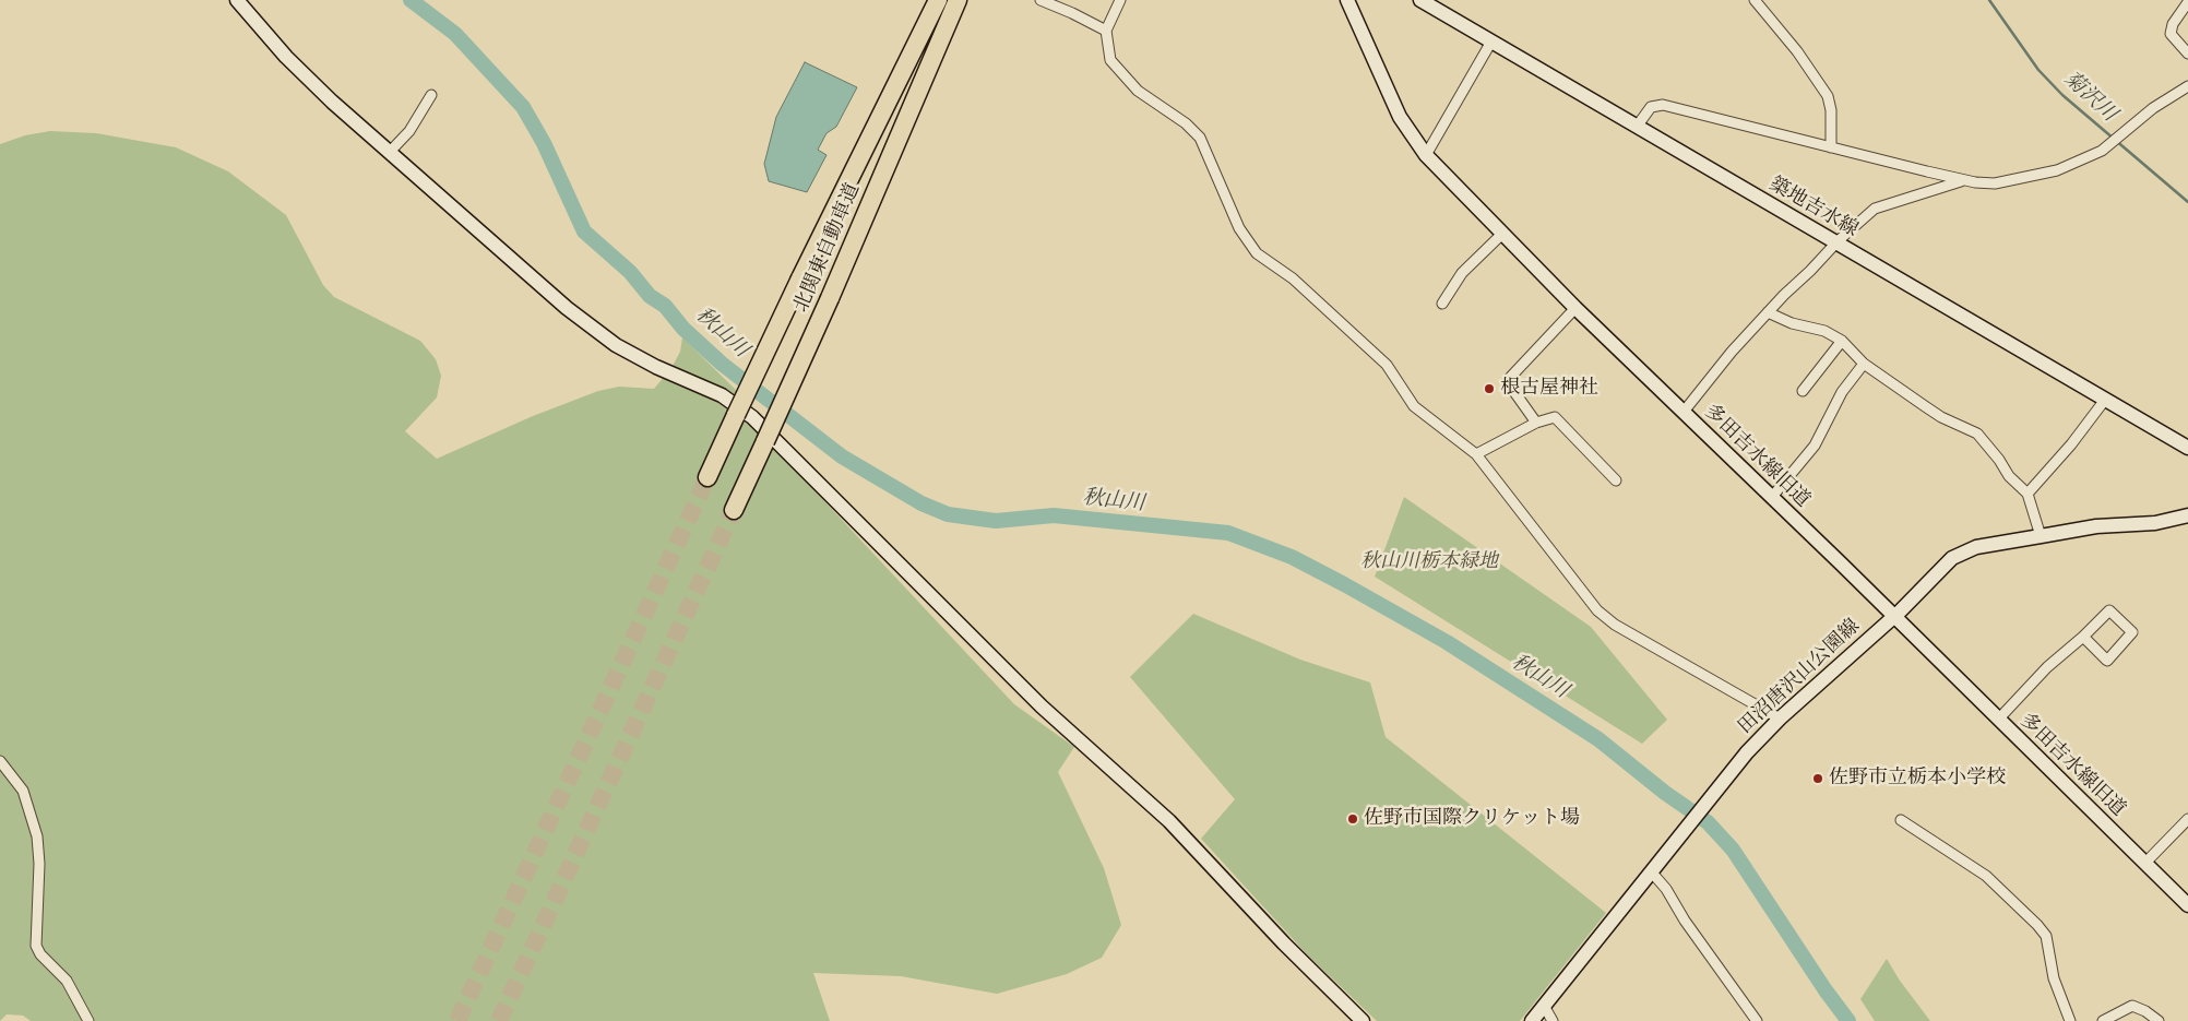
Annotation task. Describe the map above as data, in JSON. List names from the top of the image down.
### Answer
{
  "streets": {
    "highway": ["北関東自動車道"],
    "street": ["築地吉水線", "多田吉水線旧道", "田沼唐沢山公園線"]
  },
  "crossings": [
    ["多田吉水線旧道", "田沼唐沢山公園線"]
  ],
  "water": ["菊沢川", "秋山川"],
  "parks": ["秋山川栃本緑地"],
  "places": ["根古屋神社", "佐野市立栃本小学校", "佐野市国際クリケット場"]
}
